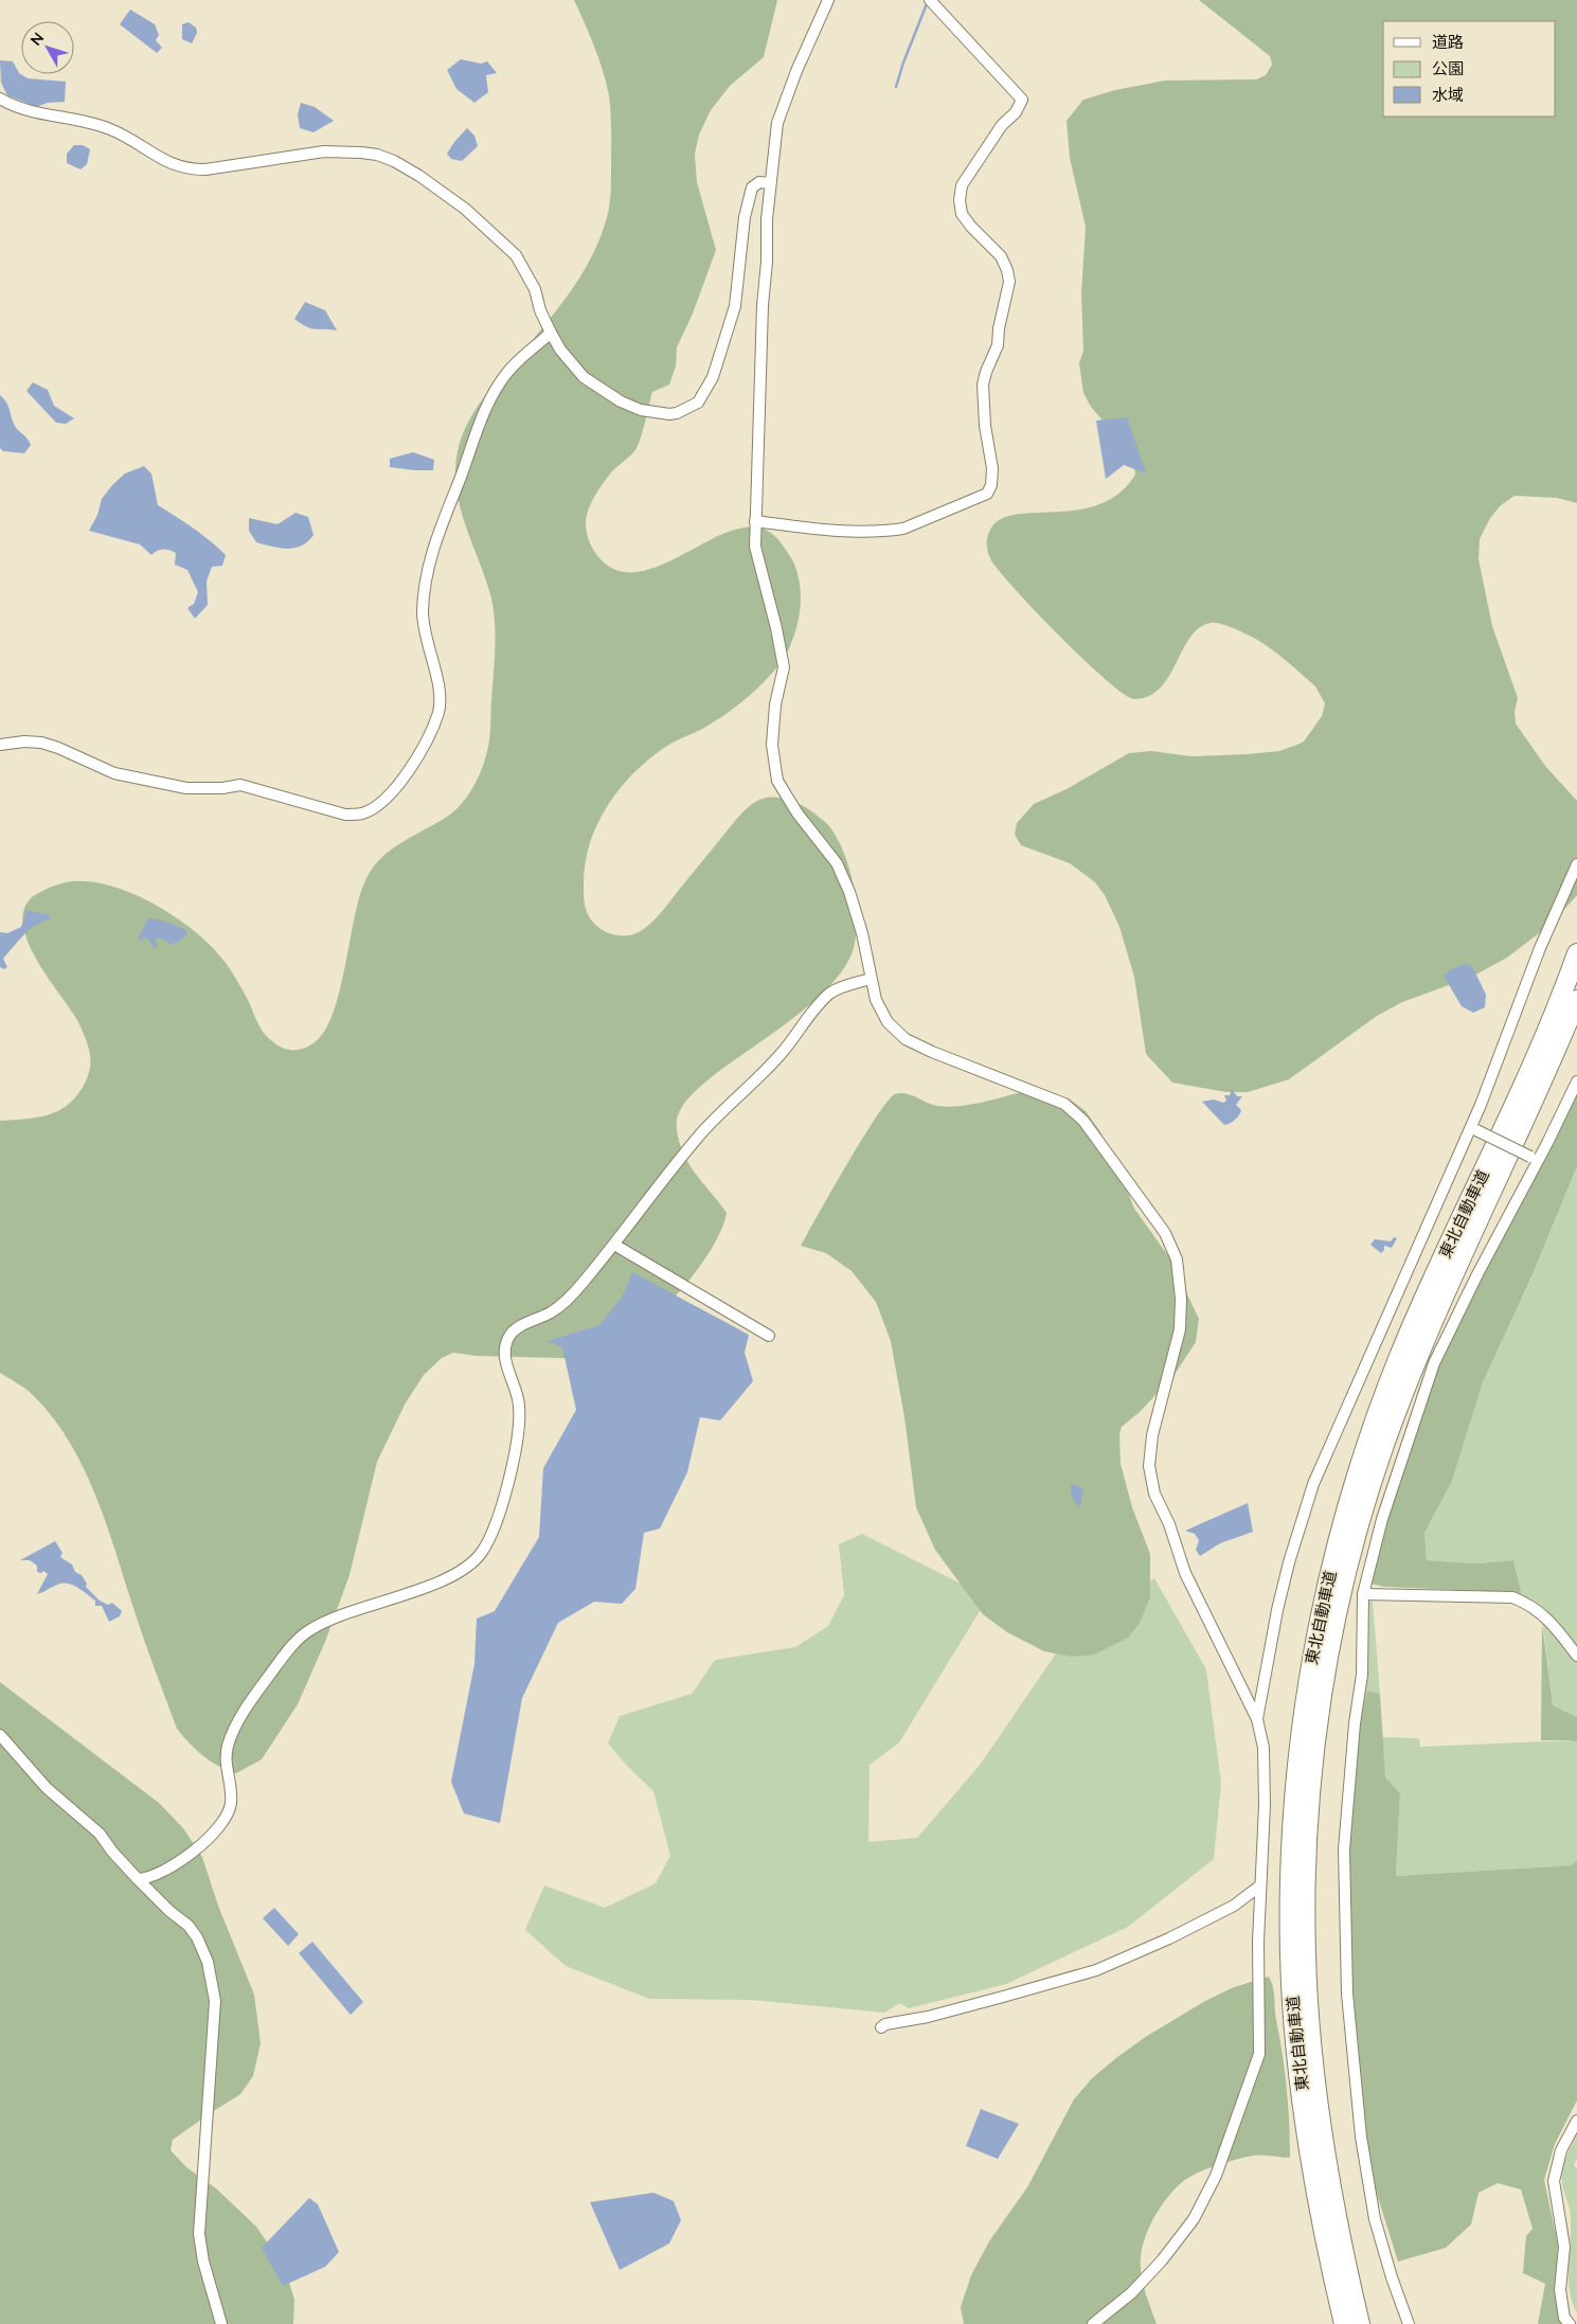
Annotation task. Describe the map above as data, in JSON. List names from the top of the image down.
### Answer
{
  "streets": {
    "highway": ["東北自動車道"]
  },
  "legend": ["道路", "公園", "水域"],
  "north": "top left"
}
